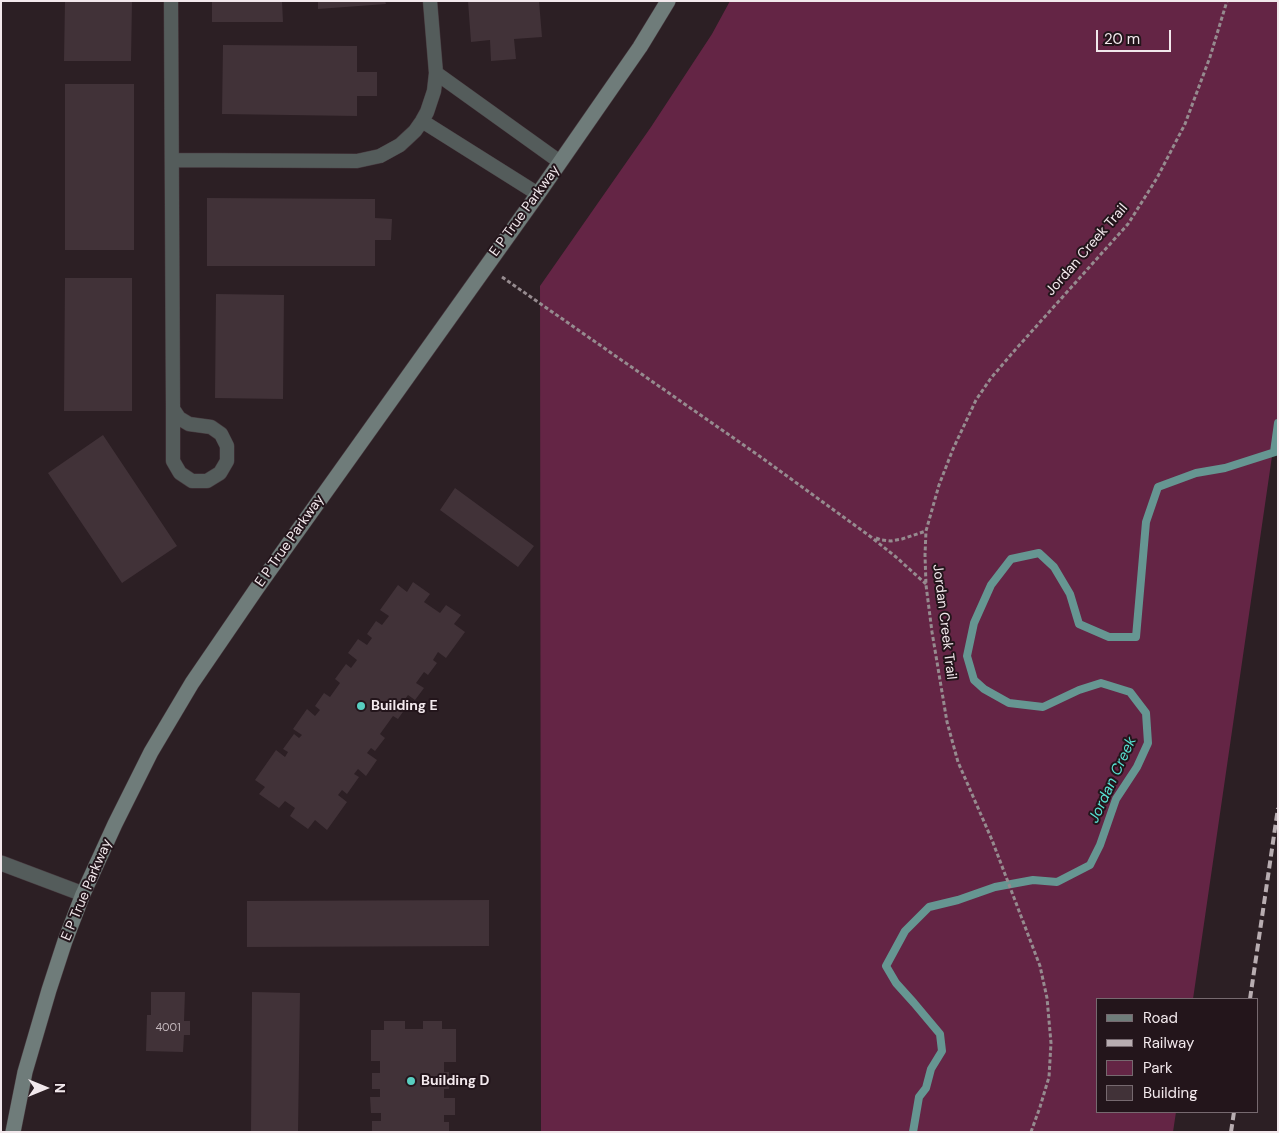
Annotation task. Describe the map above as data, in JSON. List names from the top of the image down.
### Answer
{
  "streets": {
    "main road": ["E P True Parkway"],
    "path": ["Jordan Creek Trail"]
  },
  "water": ["Jordan Creek"],
  "places": ["Building E", "Building D"],
  "house_numbers": ["4001"],
  "legend": [
    "Road",
    "Railway",
    "Park",
    "Building"
  ],
  "scale_bar": "20 m",
  "north": "right"
}
